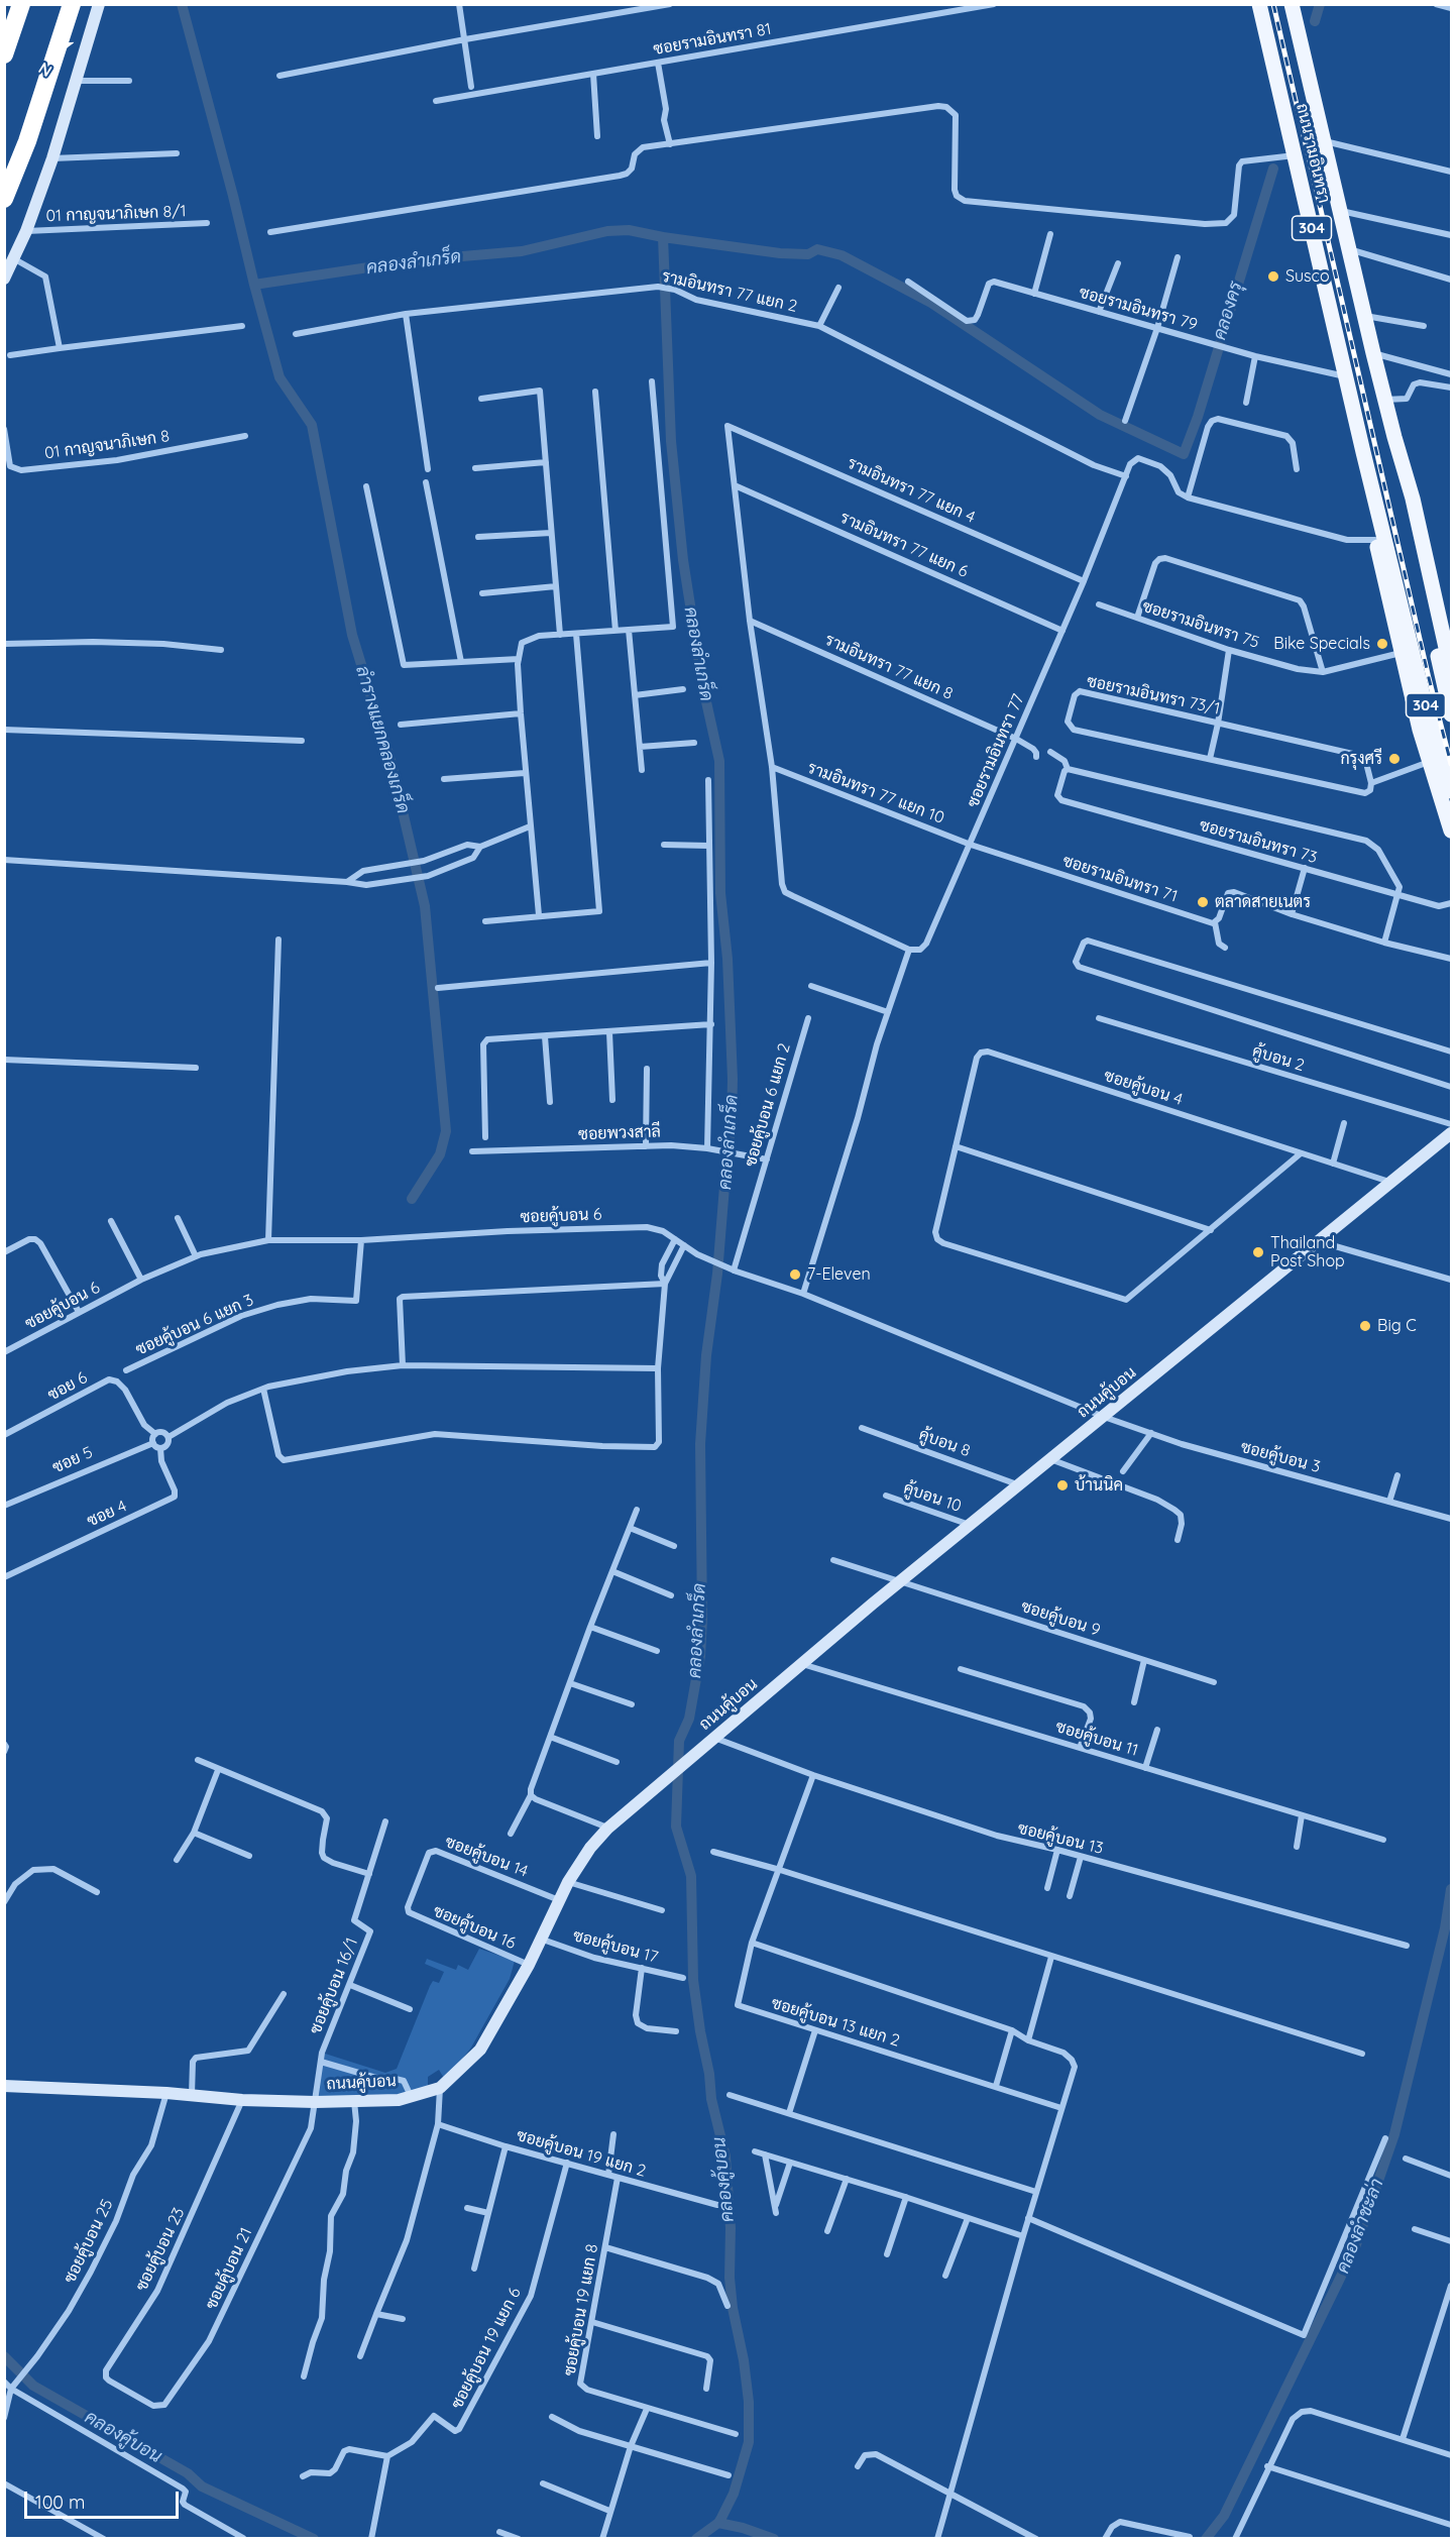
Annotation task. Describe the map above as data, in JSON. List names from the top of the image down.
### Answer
{
  "streets": {
    "main road": ["ถนนรามอินทรา", "304", "ถนนคู้บอน"],
    "street": [
      "ซอยรามอินทรา 81",
      "01 กาญจนาภิเษก 8/1",
      "รามอินทรา 77 แยก 2",
      "ซอยรามอินทรา 79",
      "01 กาญจนาภิเษก 8",
      "รามอินทรา 77 แยก 4",
      "รามอินทรา 77 แยก 6",
      "ซอยรามอินทรา 75",
      "รามอินทรา 77 แยก 8",
      "ซอยรามอินทรา 73/1",
      "ซอยรามอินทรา 77",
      "รามอินทรา 77 แยก 10",
      "ซอยรามอินทรา 73",
      "ซอยรามอินทรา 71",
      "คู้บอน 2",
      "ซอยคู้บอน 4",
      "ซอยคู้บอน 6 แยก 2",
      "ซอยพวงสาลี",
      "ซอยคู้บอน 6",
      "ซอยคู้บอน 6 แยก 3",
      "ซอย 6",
      "คู้บอน 8",
      "ซอยคู้บอน 3",
      "ซอย 5",
      "คู้บอน 10",
      "ซอย 4",
      "ซอยคู้บอน 9",
      "ซอยคู้บอน 11",
      "ซอยคู้บอน 13",
      "ซอยคู้บอน 14",
      "ซอยคู้บอน 16",
      "ซอยคู้บอน 17",
      "ซอยคู้บอน 16/1",
      "ซอยคู้บอน 13 แยก 2",
      "ซอยคู้บอน 19 แยก 2",
      "ซอยคู้บอน 25",
      "ซอยคู้บอน 23",
      "ซอยคู้บอน 21",
      "ซอยคู้บอน 19 แยก 8",
      "ซอยคู้บอน 19 แยก 6"
    ]
  },
  "crossings": [
    ["ถนนรามอินทรา", "ซอยรามอินทรา 79"],
    ["ถนนรามอินทรา", "ซอยรามอินทรา 75"],
    ["ถนนรามอินทรา", "ซอยรามอินทรา 73/1"],
    ["รามอินทรา 77 แยก 2", "ซอยรามอินทรา 77"],
    ["รามอินทรา 77 แยก 4", "รามอินทรา 77 แยก 6"],
    ["รามอินทรา 77 แยก 4", "ซอยรามอินทรา 77"],
    ["รามอินทรา 77 แยก 6", "ซอยรามอินทรา 77"],
    ["รามอินทรา 77 แยก 8", "ซอยรามอินทรา 77"],
    ["ซอยรามอินทรา 77", "รามอินทรา 77 แยก 10"],
    ["ซอยรามอินทรา 77", "ซอยรามอินทรา 71"],
    ["รามอินทรา 77 แยก 10", "ซอยรามอินทรา 71"],
    ["ซอยคู้บอน 4", "ถนนคู้บอน"],
    ["ซอยคู้บอน 6 แยก 2", "ซอยพวงสาลี"],
    ["ซอยคู้บอน 6 แยก 2", "ซอยคู้บอน 6"],
    ["ซอยคู้บอน 6", "ซอยคู้บอน 6 แยก 3"],
    ["ซอยคู้บอน 6", "ถนนคู้บอน"],
    ["ซอยคู้บอน 6", "ซอยคู้บอน 3"],
    ["ซอย 6", "ซอย 5"],
    ["ซอย 6", "ซอย 4"],
    ["ถนนคู้บอน", "คู้บอน 8"],
    ["ถนนคู้บอน", "ซอยคู้บอน 3"],
    ["ถนนคู้บอน", "คู้บอน 10"],
    ["ถนนคู้บอน", "ซอยคู้บอน 9"],
    ["ถนนคู้บอน", "ซอยคู้บอน 11"],
    ["ถนนคู้บอน", "ซอยคู้บอน 13"],
    ["ถนนคู้บอน", "ซอยคู้บอน 14"],
    ["ถนนคู้บอน", "ซอยคู้บอน 16"],
    ["ถนนคู้บอน", "ซอยคู้บอน 17"],
    ["ถนนคู้บอน", "ซอยคู้บอน 16/1"],
    ["ถนนคู้บอน", "ซอยคู้บอน 25"],
    ["ถนนคู้บอน", "ซอยคู้บอน 23"],
    ["ถนนคู้บอน", "ซอยคู้บอน 21"],
    ["ซอย 5", "ซอย 4"],
    ["ซอยคู้บอน 13", "ซอยคู้บอน 13 แยก 2"],
    ["ซอยคู้บอน 14", "ซอยคู้บอน 16"],
    ["ซอยคู้บอน 16/1", "ซอยคู้บอน 21"],
    ["ซอยคู้บอน 19 แยก 2", "ซอยคู้บอน 19 แยก 8"],
    ["ซอยคู้บอน 19 แยก 2", "ซอยคู้บอน 19 แยก 6"],
    ["ซอยคู้บอน 23", "ซอยคู้บอน 21"]
  ],
  "water": [
    "คลองลำเกร็ด",
    "คลองครุ",
    "ลำรางแยกคลองเกร็ด",
    "คลองคู้บอน",
    "คลองลำชะล่า"
  ],
  "places": [
    "Susco",
    "Bike Specials",
    "กรุงศรี",
    "ตลาดสายเนตร",
    "Thailand Post Shop",
    "7-Eleven",
    "Big C",
    "บ้านนิค"
  ],
  "scale_bar": "100 m",
  "north": "bottom left"
}
